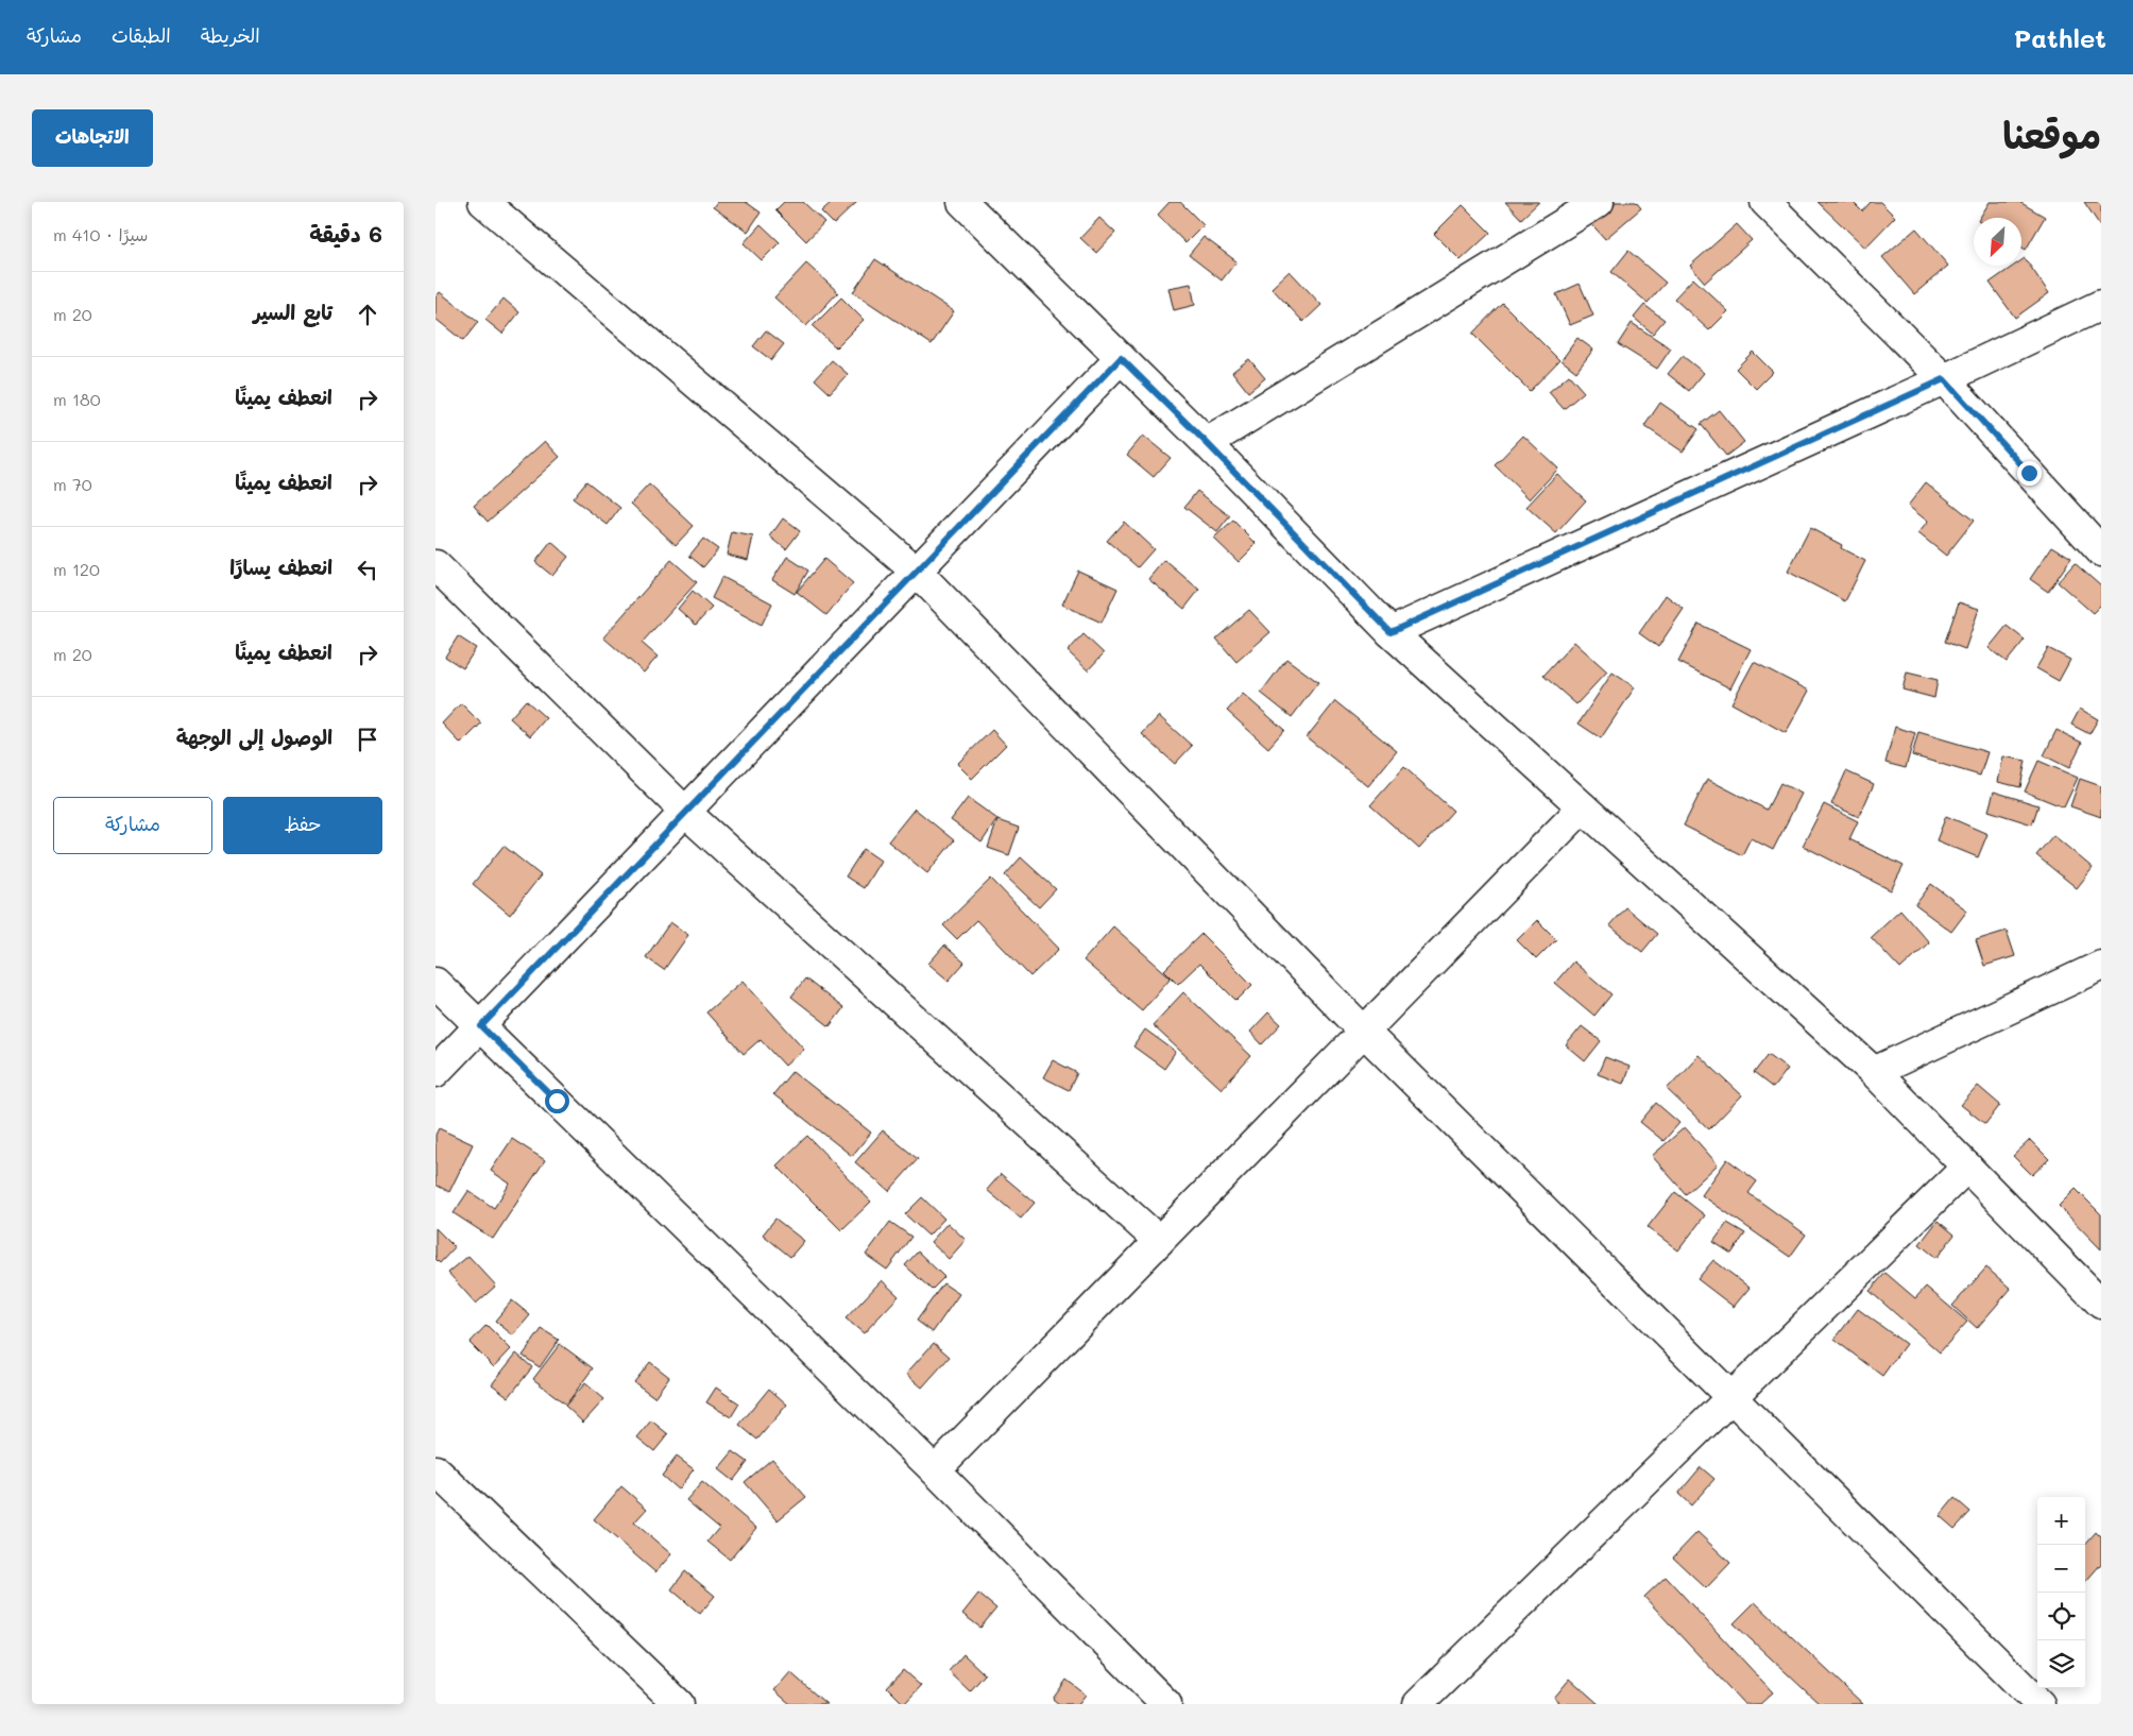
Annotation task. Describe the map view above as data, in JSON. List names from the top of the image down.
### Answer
{
  "north": "bottom left",
  "page": {
    "header": "Pathlet",
    "nav": ["الخريطة", "الطبقات", "مشاركة"],
    "title": "موقعنا",
    "buttons": [
      "الاتجاهات",
      ["حفظ", "مشاركة"]
    ],
    "heading": ["6 دقيقة", "سيرًا · 410 m"],
    "list": [
      ["تابع السير", "20 m"],
      ["انعطف يمينًا", "180 m"],
      ["انعطف يمينًا", "70 m"],
      ["انعطف يسارًا", "120 m"],
      ["انعطف يمينًا", "20 m"],
      "الوصول إلى الوجهة"
    ],
    "map_buttons": ["+", "−"]
  }
}
